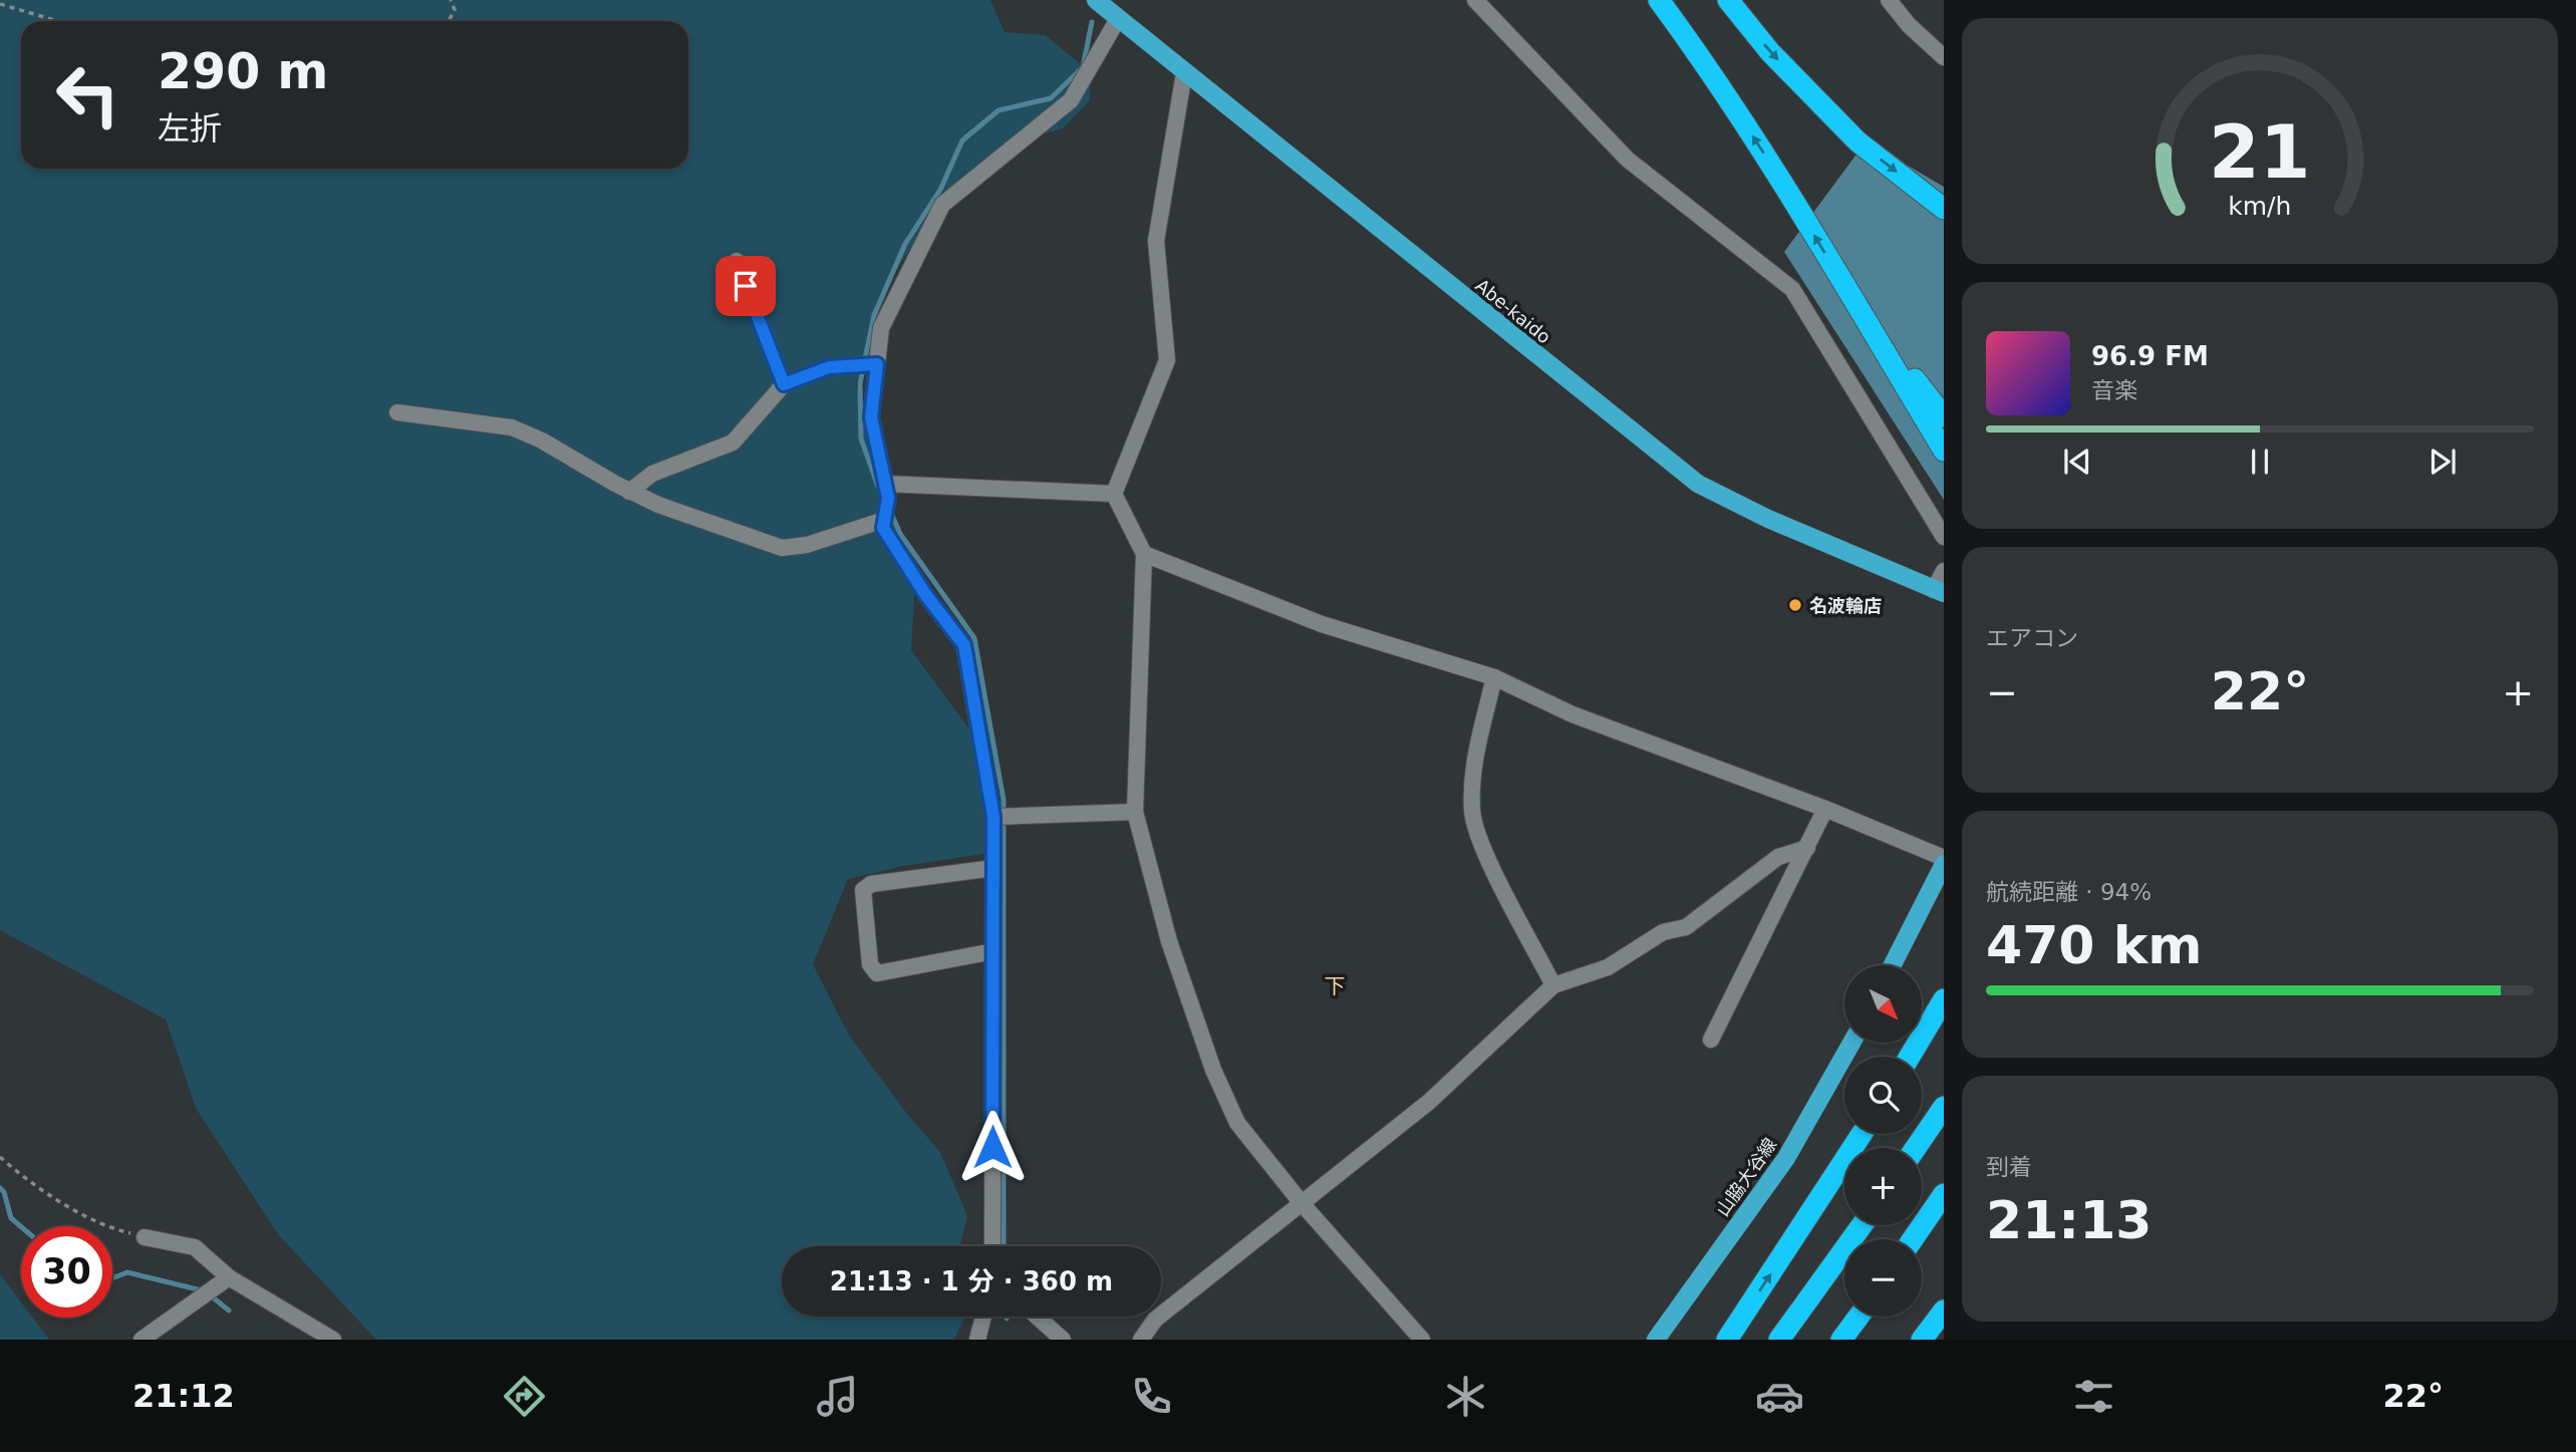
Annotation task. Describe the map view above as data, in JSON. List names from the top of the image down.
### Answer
{
  "streets": {
    "main road": ["Abe-kaido", "山脇大谷線"]
  },
  "districts": ["下"],
  "places": ["名波輪店"],
  "north": "bottom right",
  "page": {
    "turn": ["290 m", "左折"],
    "song": ["96.9 FM", "音楽"],
    "tile": [
      "エアコン",
      ["航続距離 · 94%", "470 km"],
      ["到着", "21:13"]
    ],
    "heat": ["−", "22°", "+"],
    "map_buttons": ["+", "−"],
    "limit": "30",
    "trip": "21:13 · 1 分 · 360 m",
    "tabs": ["21:12", "22°"],
    "gauge": ["21", "km/h"]
  }
}
